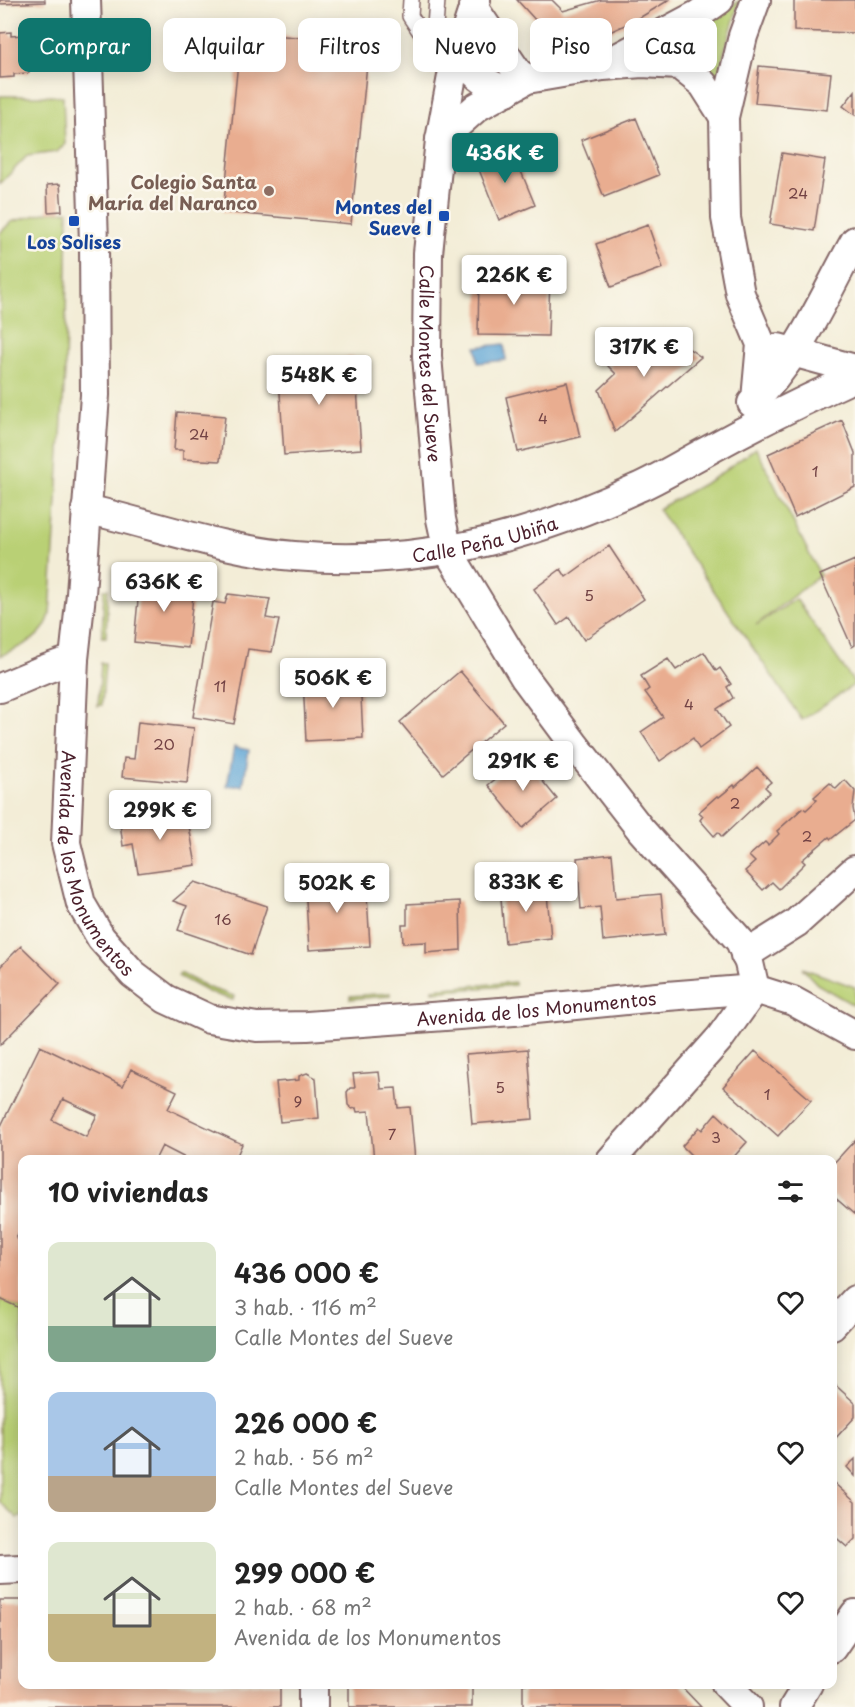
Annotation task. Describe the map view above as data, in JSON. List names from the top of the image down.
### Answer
{
  "streets": {
    "street": ["Calle Montes del Sueve", "Calle Peña Ubiña", "Avenida de los Monumentos"]
  },
  "crossings": [
    ["Calle Montes del Sueve", "Calle Peña Ubiña"],
    ["Calle Montes del Sueve", "Avenida de los Monumentos"],
    ["Calle Peña Ubiña", "Avenida de los Monumentos"]
  ],
  "places": {
    "other": ["Colegio Santa María del Naranco"],
    "transit": ["Montes del Sueve I", "Los Solises"]
  },
  "house_numbers": [
    "24",
    "4",
    "24",
    "1",
    "5",
    "11",
    "4",
    "20",
    "2",
    "2",
    "16",
    "5",
    "1",
    "9",
    "7",
    "3"
  ],
  "page": {
    "chip": [
      "Comprar",
      "Alquilar",
      "Filtros",
      "Nuevo",
      "Piso",
      "Casa"
    ],
    "price": [
      "436K €",
      "226K €",
      "317K €",
      "548K €",
      "636K €",
      "506K €",
      "291K €",
      "299K €",
      "833K €",
      "502K €"
    ],
    "heading": "10 viviendas",
    "list": [
      {
        "name": "436 000 €",
        "note": "3 hab. · 116 m² · Calle Montes del Sueve"
      },
      {
        "name": "226 000 €",
        "note": "2 hab. · 56 m² · Calle Montes del Sueve"
      },
      {
        "name": "299 000 €",
        "note": "2 hab. · 68 m² · Avenida de los Monumentos"
      }
    ]
  }
}
